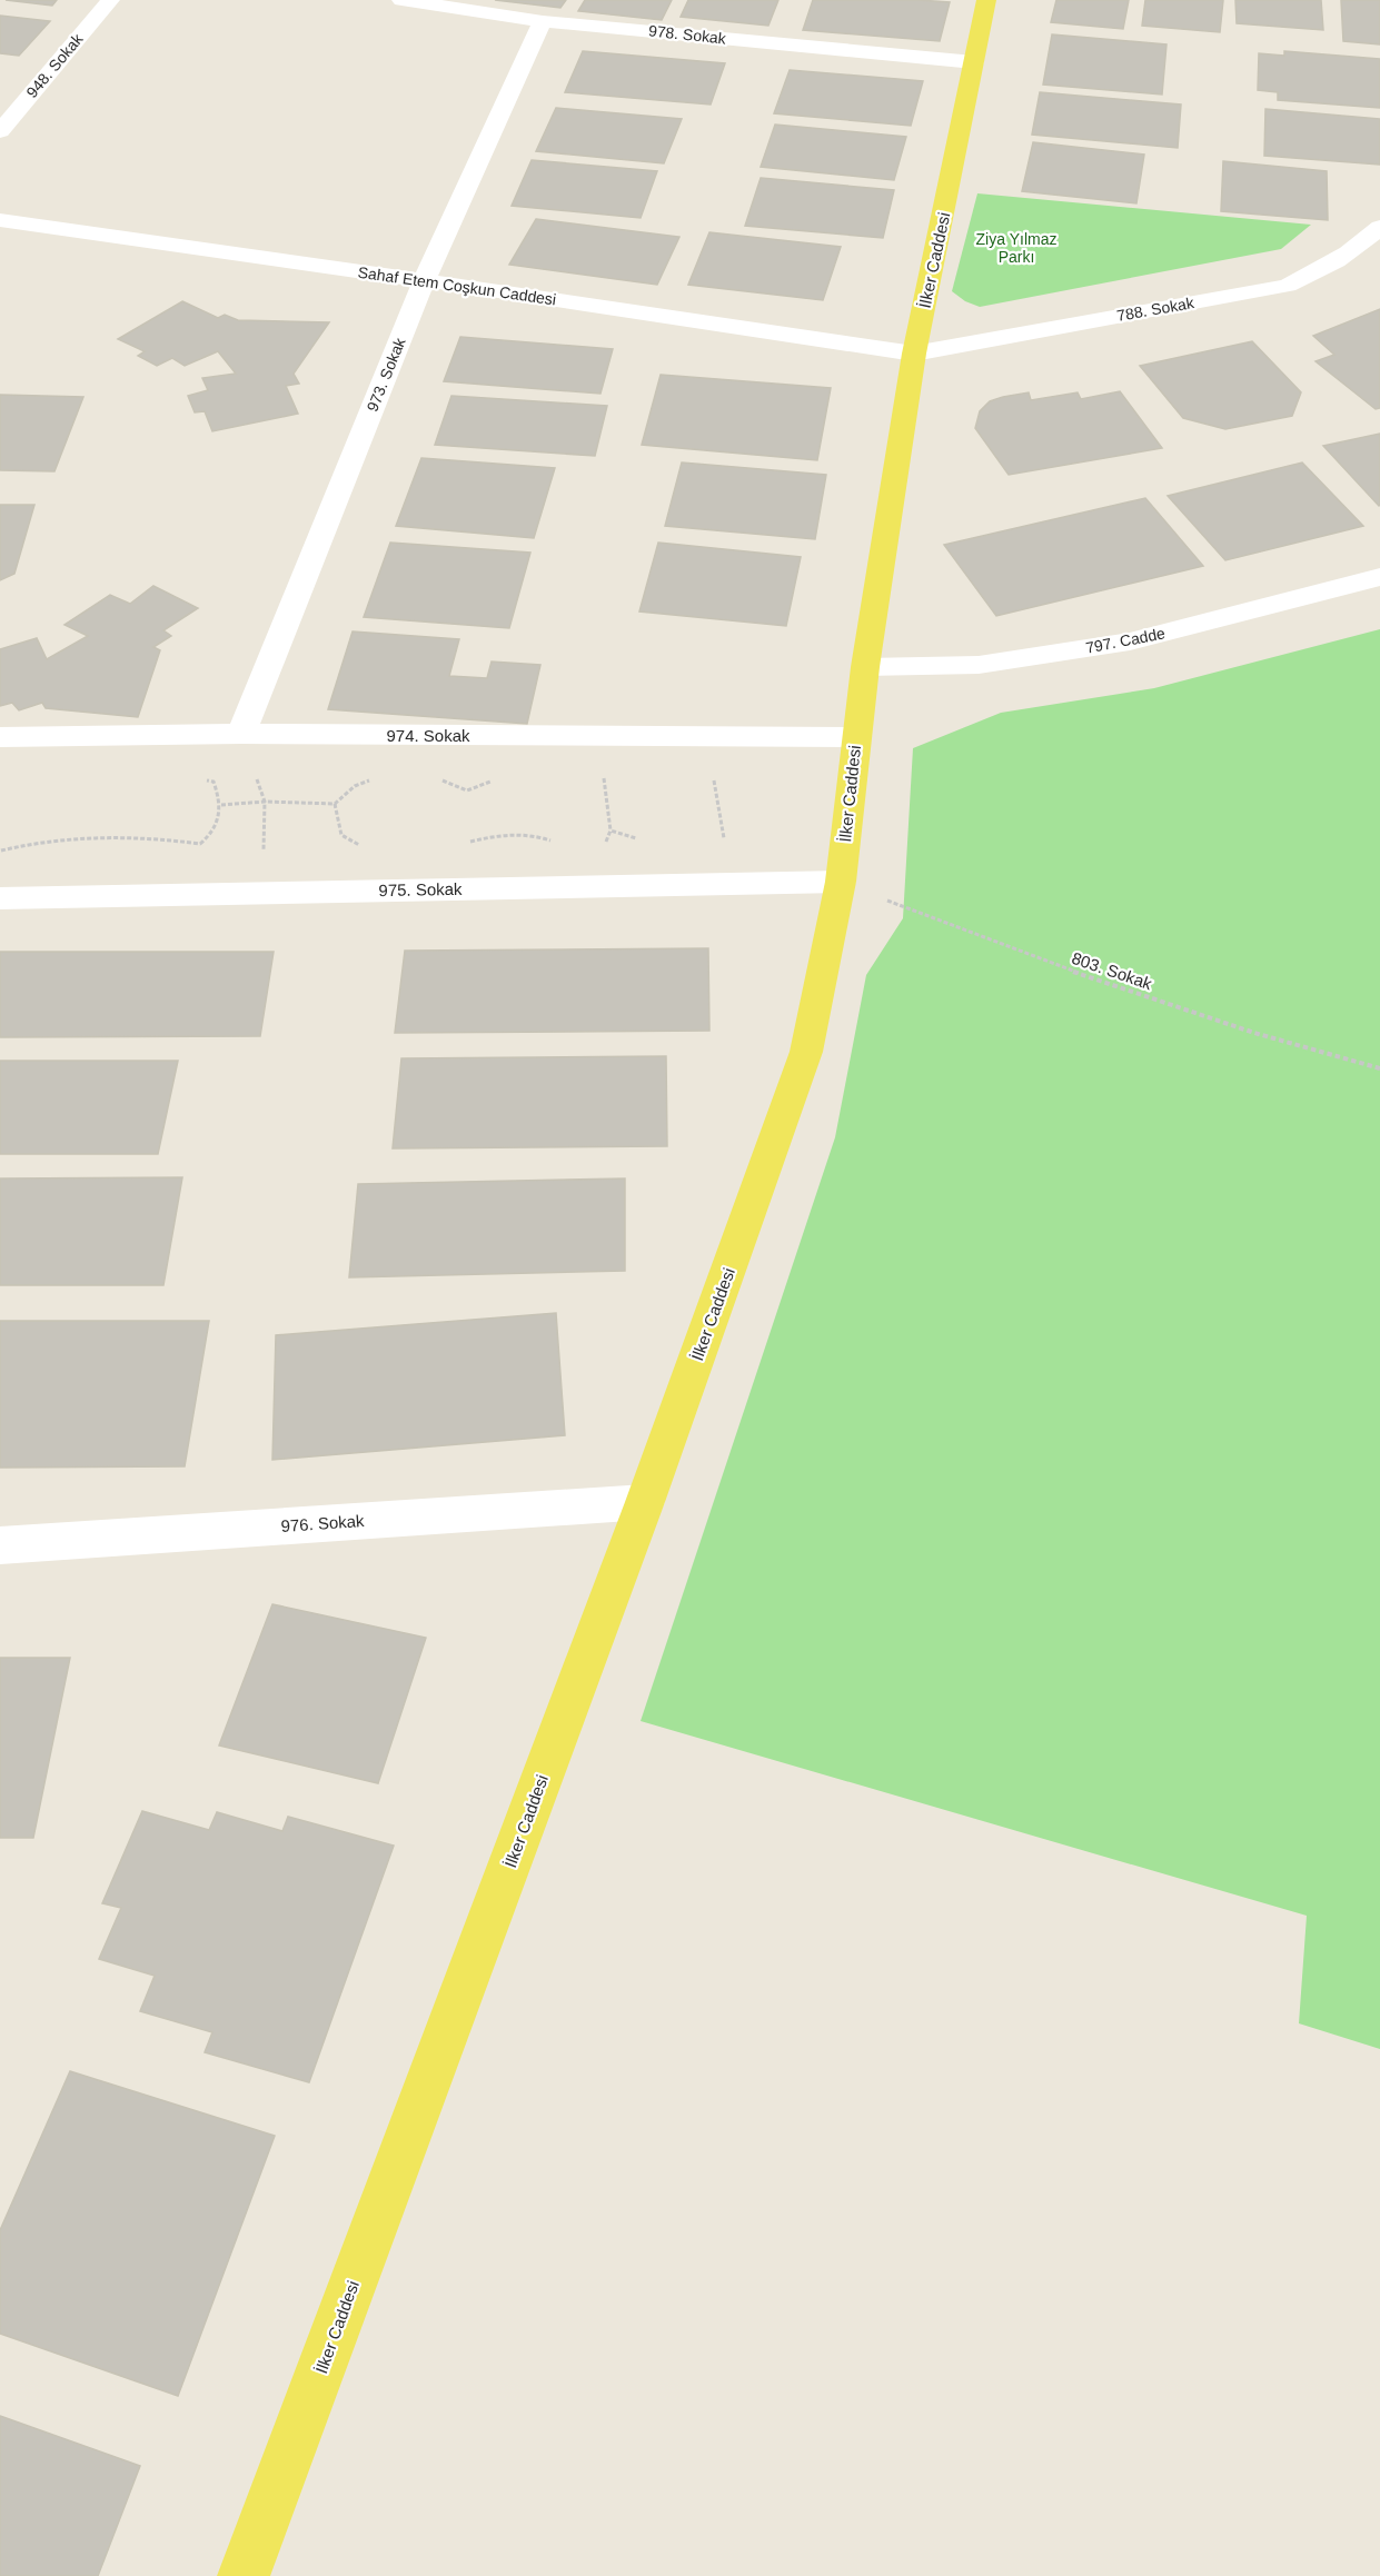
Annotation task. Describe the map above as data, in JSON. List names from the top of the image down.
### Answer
{
  "streets": {
    "main road": ["İlker Caddesi"],
    "street": [
      "978. Sokak",
      "948. Sokak",
      "Sahaf Etem Coşkun Caddesi",
      "788. Sokak",
      "973. Sokak",
      "797. Cadde",
      "974. Sokak",
      "975. Sokak",
      "976. Sokak"
    ],
    "path": ["803. Sokak"]
  },
  "crossings": [
    ["978. Sokak", "İlker Caddesi"],
    ["978. Sokak", "973. Sokak"],
    ["İlker Caddesi", "Sahaf Etem Coşkun Caddesi"],
    ["İlker Caddesi", "788. Sokak"],
    ["İlker Caddesi", "797. Cadde"],
    ["İlker Caddesi", "974. Sokak"],
    ["İlker Caddesi", "975. Sokak"],
    ["İlker Caddesi", "803. Sokak"],
    ["İlker Caddesi", "976. Sokak"],
    ["Sahaf Etem Coşkun Caddesi", "788. Sokak"],
    ["Sahaf Etem Coşkun Caddesi", "973. Sokak"],
    ["973. Sokak", "974. Sokak"],
    ["975. Sokak", "803. Sokak"]
  ],
  "parks": ["Ziya Yılmaz Parkı"]
}
